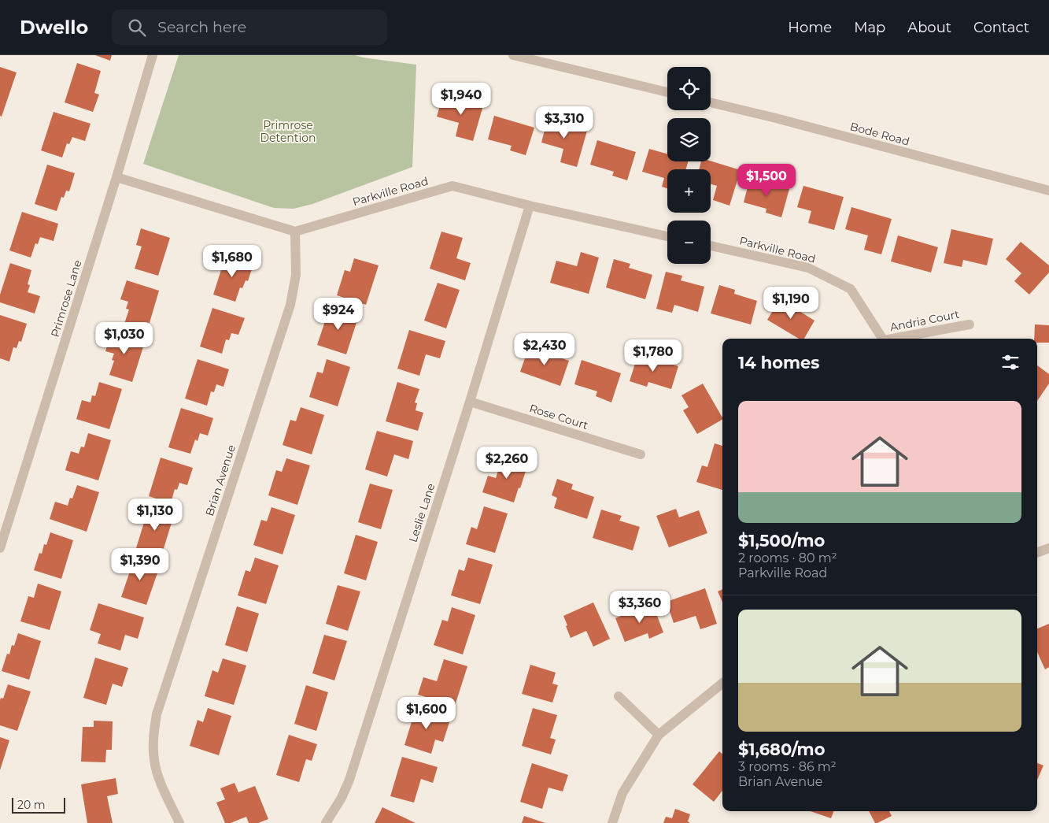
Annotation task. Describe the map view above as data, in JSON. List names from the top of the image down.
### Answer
{
  "streets": {
    "street": [
      "Bode Road",
      "Parkville Road",
      "Primrose Lane",
      "Andria Court",
      "Rose Court",
      "Brian Avenue",
      "Leslie Lane"
    ]
  },
  "crossings": [
    ["Parkville Road", "Brian Avenue"],
    ["Parkville Road", "Leslie Lane"],
    ["Rose Court", "Leslie Lane"]
  ],
  "parks": ["Primrose Detention"],
  "scale_bar": "20 m",
  "page": {
    "header": "Dwello",
    "search": "Search here",
    "nav": [
      "Home",
      "Map",
      "About",
      "Contact"
    ],
    "map_buttons": ["+", "−"],
    "price": [
      "$1,940",
      "$3,310",
      "$1,500",
      "$1,680",
      "$1,190",
      "$924",
      "$1,030",
      "$2,430",
      "$1,780",
      "$2,260",
      "$1,130",
      "$1,390",
      "$3,360",
      "$1,600"
    ],
    "heading": "14 homes",
    "list": [
      {
        "name": "$1,500/mo",
        "note": "2 rooms · 80 m² · Parkville Road"
      },
      {
        "name": "$1,680/mo",
        "note": "3 rooms · 86 m² · Brian Avenue"
      }
    ],
    "scale": "20 m"
  }
}
